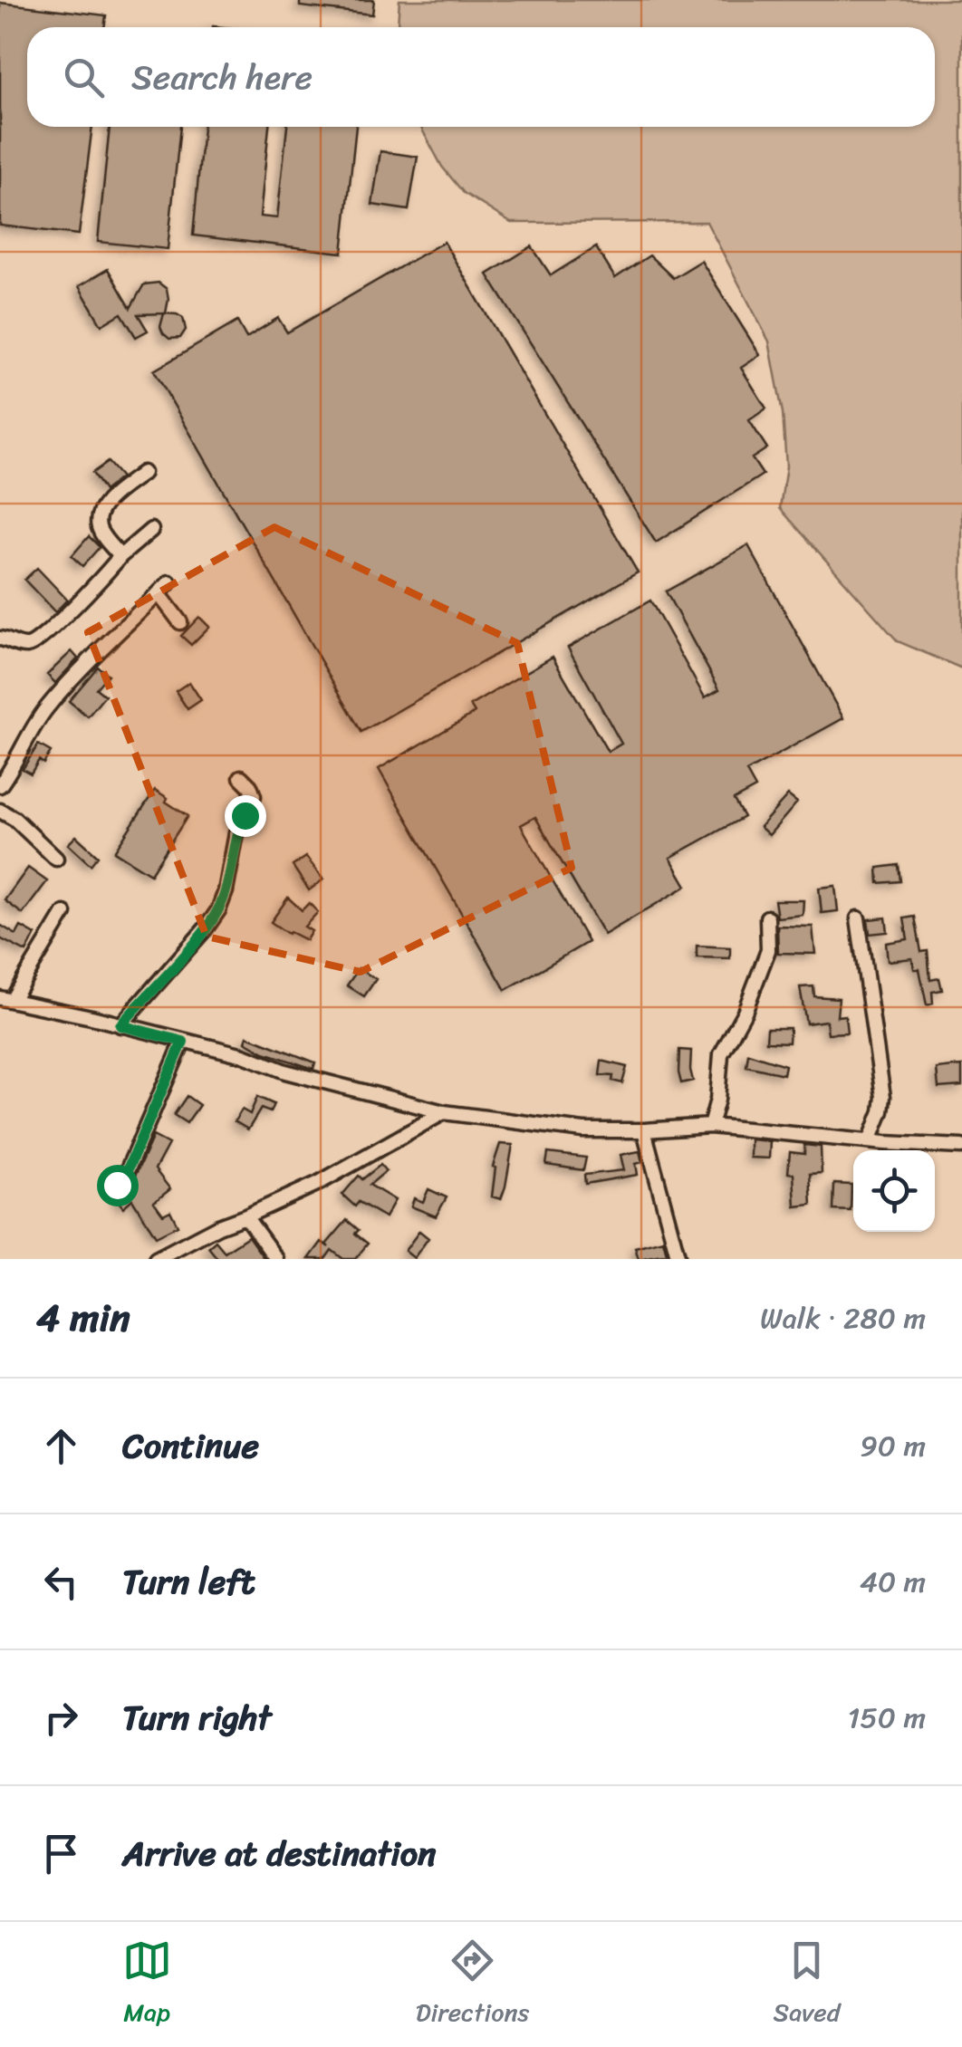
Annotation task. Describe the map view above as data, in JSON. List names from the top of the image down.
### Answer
{
  "page": {
    "search": "Search here",
    "heading": ["4 min", "Walk · 280 m"],
    "list": [
      ["Continue", "90 m"],
      ["Turn left", "40 m"],
      ["Turn right", "150 m"],
      "Arrive at destination"
    ],
    "nav": ["Map", "Directions", "Saved"]
  }
}
